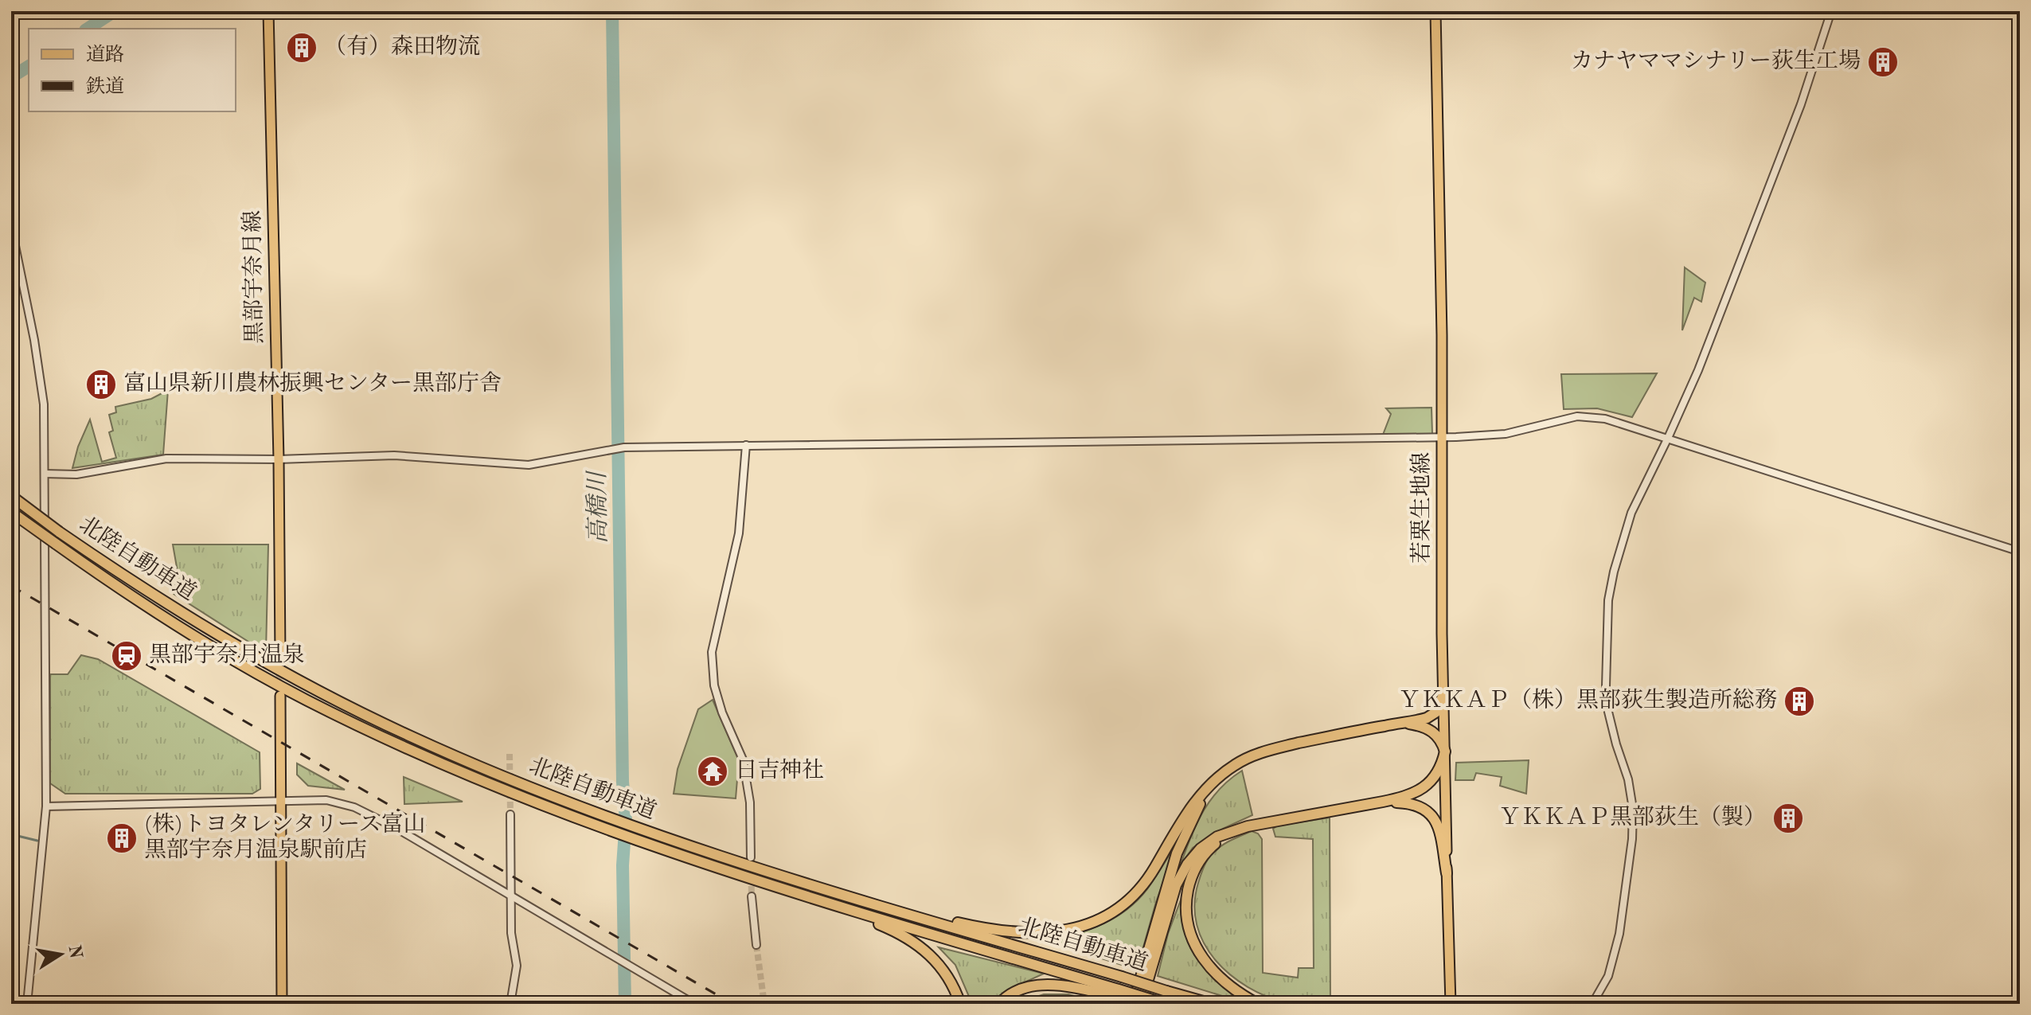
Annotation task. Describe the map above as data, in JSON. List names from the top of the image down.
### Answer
{
  "streets": {
    "highway": ["北陸自動車道"],
    "main road": ["黒部宇奈月線", "若栗生地線"]
  },
  "water": ["高橋川"],
  "places": {
    "building": [
      "（有）森田物流",
      "カナヤママシナリー荻生工場",
      "富山県新川農林振興センター黒部庁舎",
      "ＹＫＫＡＰ（株）黒部荻生製造所総務",
      "ＹＫＫＡＰ黒部荻生（製）",
      "(株)トヨタレンタリース富山 黒部宇奈月温泉駅前店"
    ],
    "station": ["黒部宇奈月温泉"],
    "temple": ["日吉神社"]
  },
  "legend": ["道路", "鉄道"],
  "north": "right"
}
